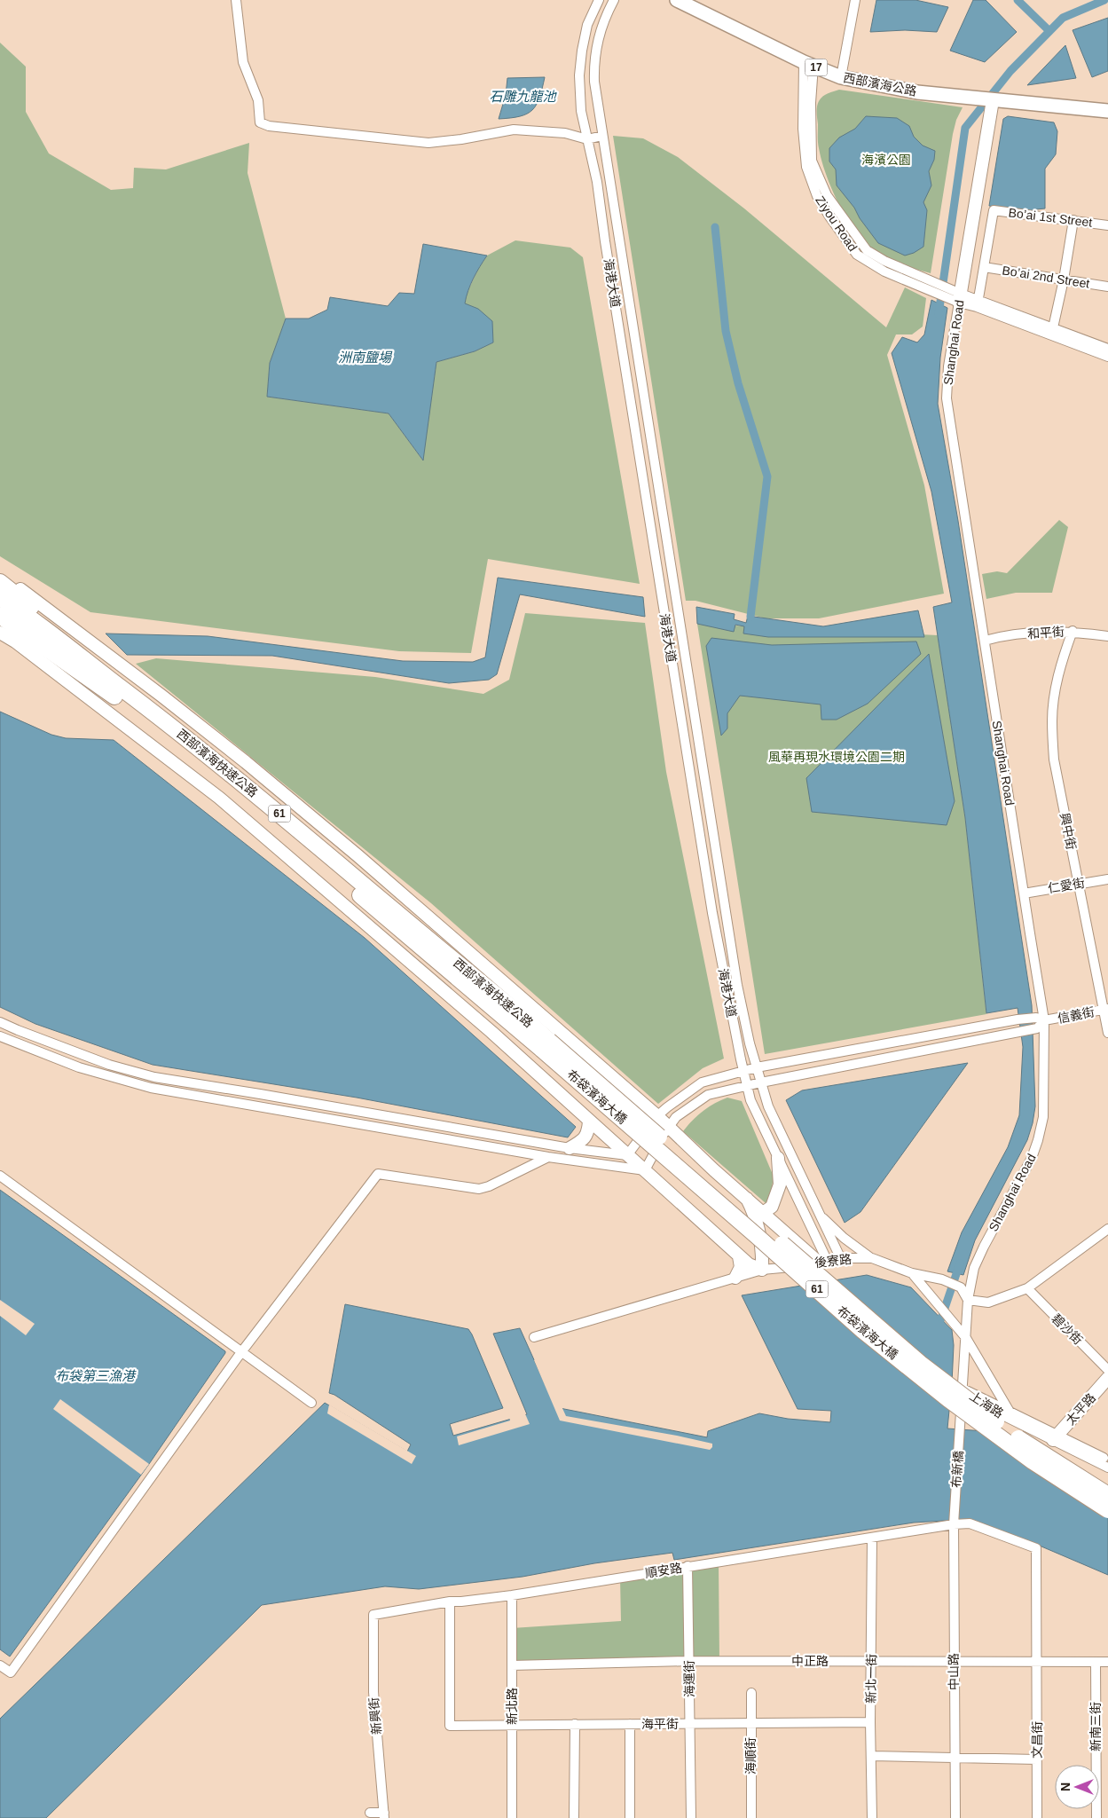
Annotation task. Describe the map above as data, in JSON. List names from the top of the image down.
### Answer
{
  "streets": {
    "highway": ["西部濱海快速公路", "61", "布袋濱海大橋"],
    "main road": ["17", "西部濱海公路"],
    "street": [
      "Bo’ai 1st Street",
      "Ziyou Road",
      "Bo’ai 2nd Street",
      "海港大道",
      "Shanghai Road",
      "和平街",
      "興中街",
      "仁愛街",
      "信義街",
      "後寮路",
      "碧沙街",
      "上海路",
      "太平路",
      "布新橋",
      "順安路",
      "中正路",
      "中山路",
      "海運街",
      "新北一街",
      "新北路",
      "新興街",
      "海平街",
      "新南三街",
      "文昌街",
      "海順街"
    ]
  },
  "crossings": [
    ["17", "西部濱海公路"],
    ["17", "Shanghai Road"],
    ["西部濱海公路", "Ziyou Road"],
    ["西部濱海公路", "Shanghai Road"],
    ["Bo’ai 1st Street", "Bo’ai 2nd Street"],
    ["Ziyou Road", "Shanghai Road"],
    ["海港大道", "信義街"],
    ["海港大道", "後寮路"],
    ["Shanghai Road", "和平街"],
    ["Shanghai Road", "仁愛街"],
    ["Shanghai Road", "信義街"],
    ["Shanghai Road", "後寮路"],
    ["Shanghai Road", "上海路"],
    ["Shanghai Road", "布新橋"],
    ["和平街", "興中街"],
    ["西部濱海快速公路", "布袋濱海大橋"],
    ["興中街", "仁愛街"],
    ["興中街", "信義街"],
    ["上海路", "太平路"],
    ["布新橋", "順安路"],
    ["布新橋", "中山路"],
    ["布新橋", "文昌街"],
    ["順安路", "中山路"],
    ["順安路", "海運街"],
    ["順安路", "新北一街"],
    ["順安路", "新北路"],
    ["順安路", "新興街"],
    ["順安路", "海平街"],
    ["順安路", "文昌街"],
    ["中正路", "中山路"],
    ["中正路", "海運街"],
    ["中正路", "新北一街"],
    ["中正路", "新北路"],
    ["中正路", "新南三街"],
    ["中正路", "文昌街"],
    ["中山路", "文昌街"],
    ["海運街", "海平街"],
    ["新北一街", "海平街"],
    ["新北路", "海平街"],
    ["海平街", "海順街"]
  ],
  "water": ["石雕九龍池", "洲南鹽場", "布袋第三漁港"],
  "parks": ["海濱公園", "風華再現水環境公園二期"],
  "north": "left"
}
